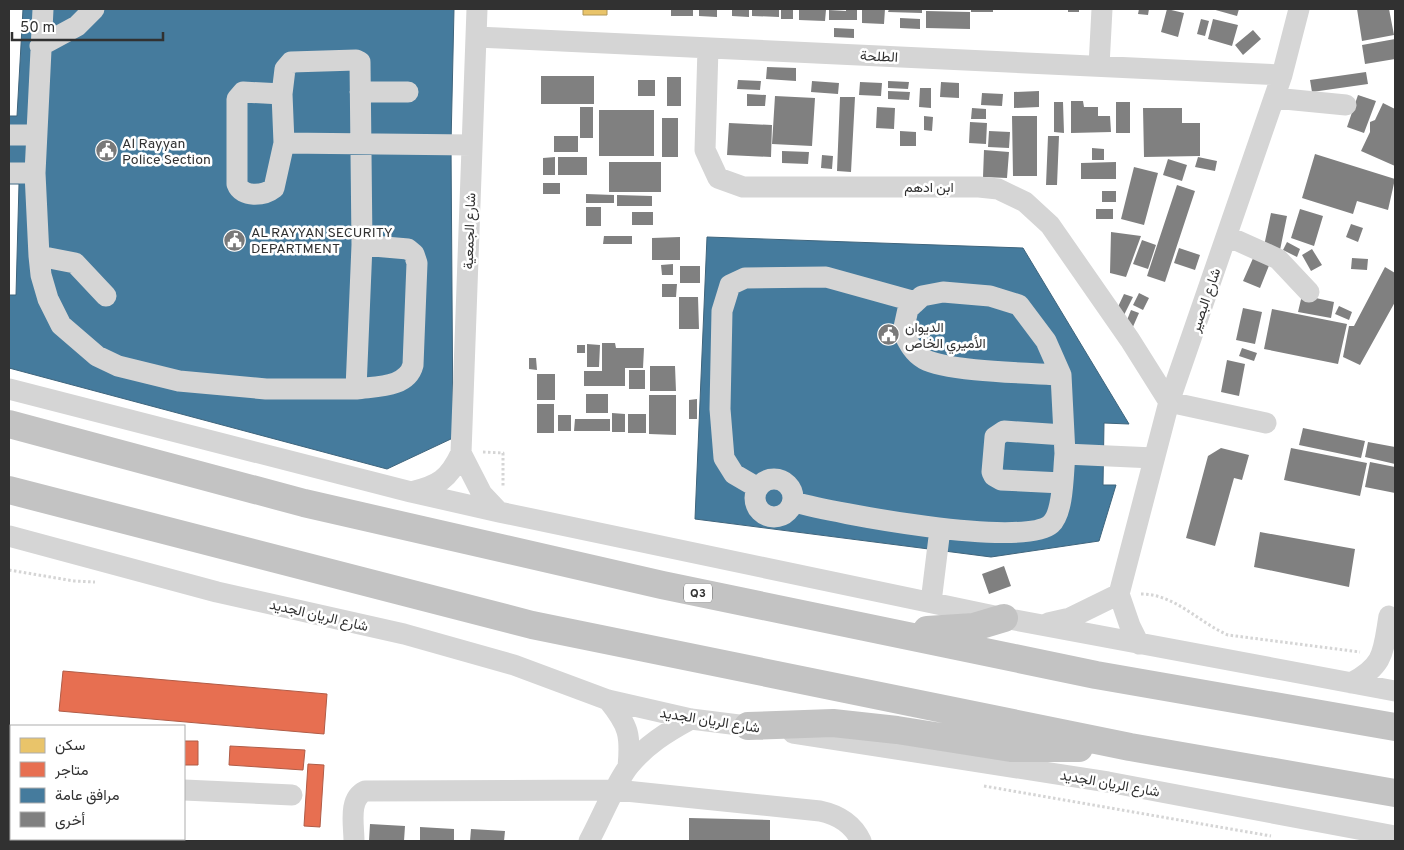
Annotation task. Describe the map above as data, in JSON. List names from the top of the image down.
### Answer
{
  "streets": {
    "highway": ["Q3"],
    "street": [
      "الطلحة",
      "ابن ادهم",
      "شارع الجمعية",
      "شارع البصير",
      "شارع الريان الجديد"
    ]
  },
  "crossings": [
    ["الطلحة", "ابن ادهم"],
    ["الطلحة", "شارع الجمعية"],
    ["الطلحة", "شارع البصير"],
    ["ابن ادهم", "شارع البصير"]
  ],
  "places": {
    "public building": ["Al Rayyan Police Section", "AL RAYYAN SECURITY DEPARTMENT", "الديوان الأميري الخاص"]
  },
  "legend": [
    "سكن",
    "متاجر",
    "مرافق عامة",
    "أخرى"
  ],
  "scale_bar": "50 m"
}
